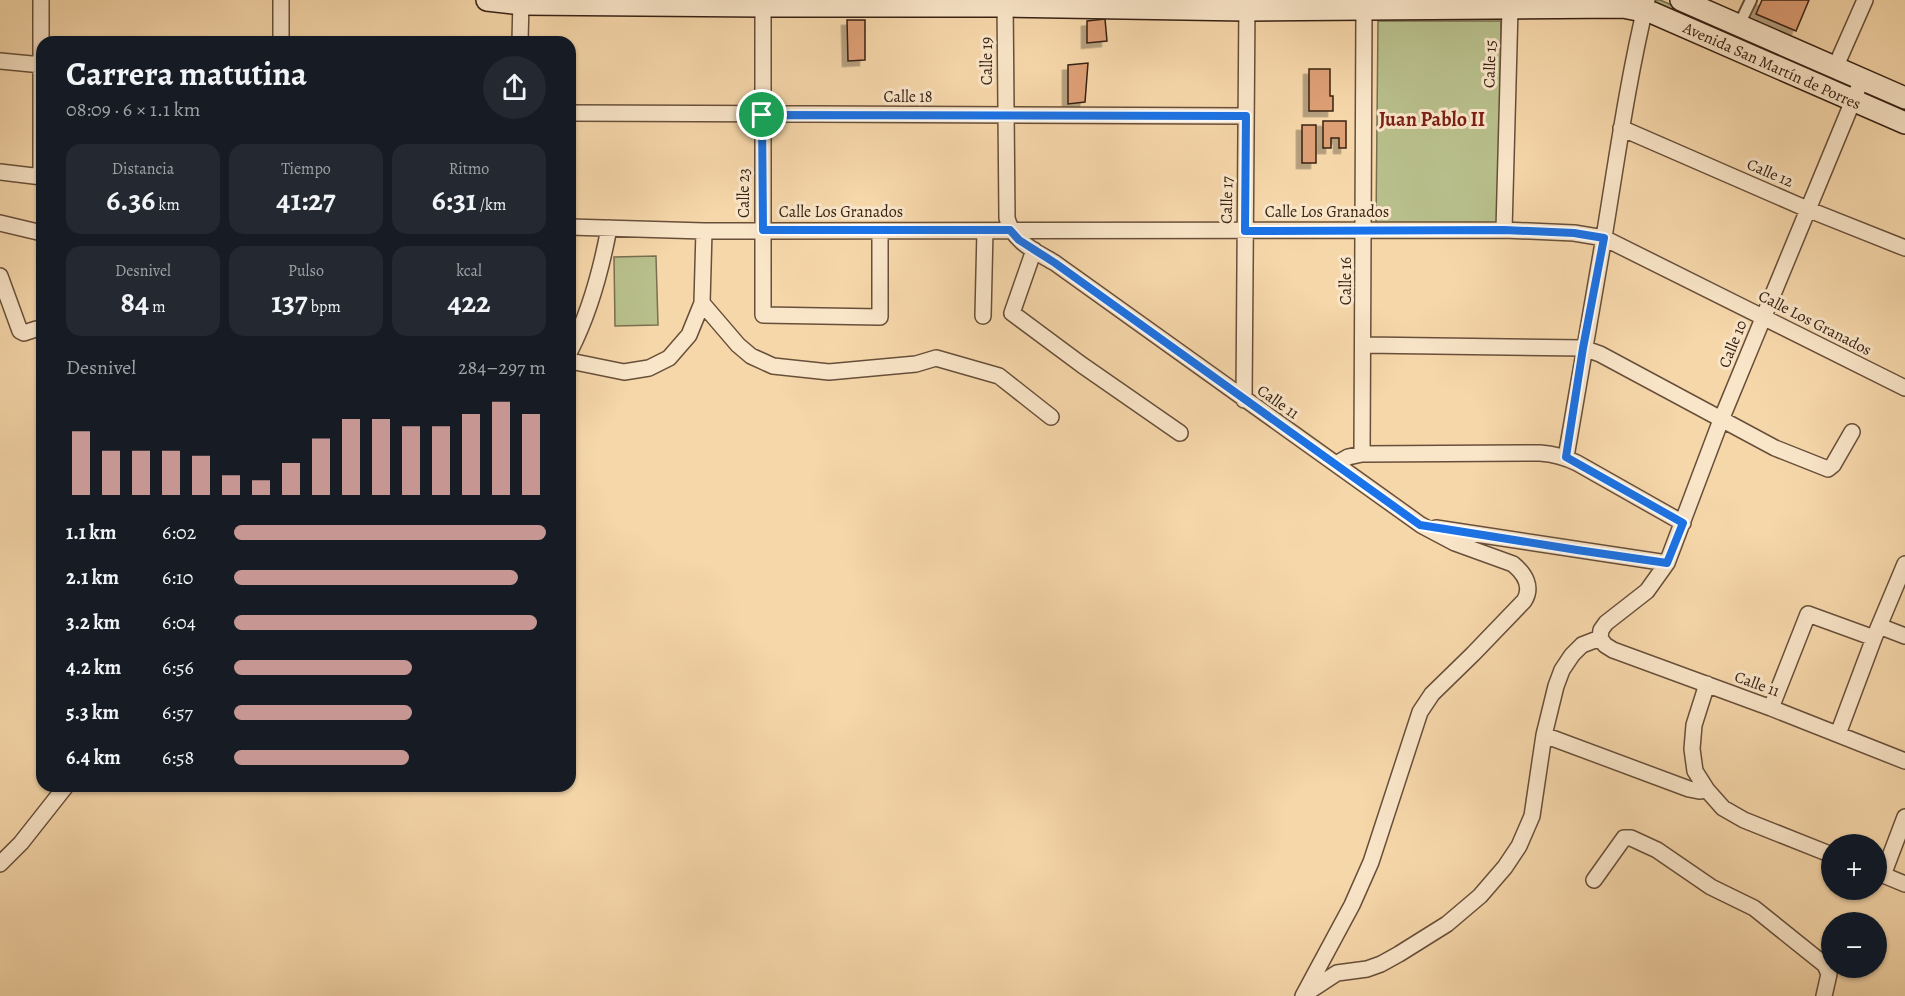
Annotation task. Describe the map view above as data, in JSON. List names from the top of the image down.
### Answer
{
  "streets": {
    "main road": ["Avenida San Martín de Porres"],
    "street": [
      "Calle 19",
      "Calle 15",
      "Calle 18",
      "Calle 12",
      "Calle 23",
      "Calle 17",
      "Calle Los Granados",
      "Calle 16",
      "Calle 10",
      "Calle 11"
    ]
  },
  "crossings": [
    ["Calle 19", "Avenida San Martín de Porres"],
    ["Calle 19", "Calle 18"],
    ["Calle 19", "Calle Los Granados"],
    ["Calle 19", "Calle 11"],
    ["Calle 15", "Avenida San Martín de Porres"],
    ["Calle 15", "Calle Los Granados"],
    ["Avenida San Martín de Porres", "Calle 23"],
    ["Avenida San Martín de Porres", "Calle 17"],
    ["Avenida San Martín de Porres", "Calle 16"],
    ["Avenida San Martín de Porres", "Calle 10"],
    ["Calle 18", "Calle 23"],
    ["Calle 18", "Calle 17"],
    ["Calle 12", "Calle 10"],
    ["Calle 23", "Calle Los Granados"],
    ["Calle 17", "Calle Los Granados"],
    ["Calle 17", "Calle 11"],
    ["Calle Los Granados", "Calle 16"],
    ["Calle Los Granados", "Calle 10"],
    ["Calle Los Granados", "Calle 11"],
    ["Calle 10", "Calle 11"]
  ],
  "districts": ["Juan Pablo II"],
  "page": {
    "heading": ["Carrera matutina", "08:09 · 6 × 1.1 km"],
    "stats": [
      ["Distancia", "6.36 km"],
      ["Tiempo", "41:27"],
      ["Ritmo", "6:31 /km"],
      ["Desnivel", "84 m"],
      ["Pulso", "137 bpm"],
      ["kcal", "422"]
    ],
    "chart": ["Desnivel", "284–297 m"],
    "list": [
      {
        "name": "1.1 km",
        "note": "6:02"
      },
      {
        "name": "2.1 km",
        "note": "6:10"
      },
      {
        "name": "3.2 km",
        "note": "6:04"
      },
      {
        "name": "4.2 km",
        "note": "6:56"
      },
      {
        "name": "5.3 km",
        "note": "6:57"
      },
      {
        "name": "6.4 km",
        "note": "6:58"
      }
    ],
    "map_buttons": ["+", "−"]
  }
}
